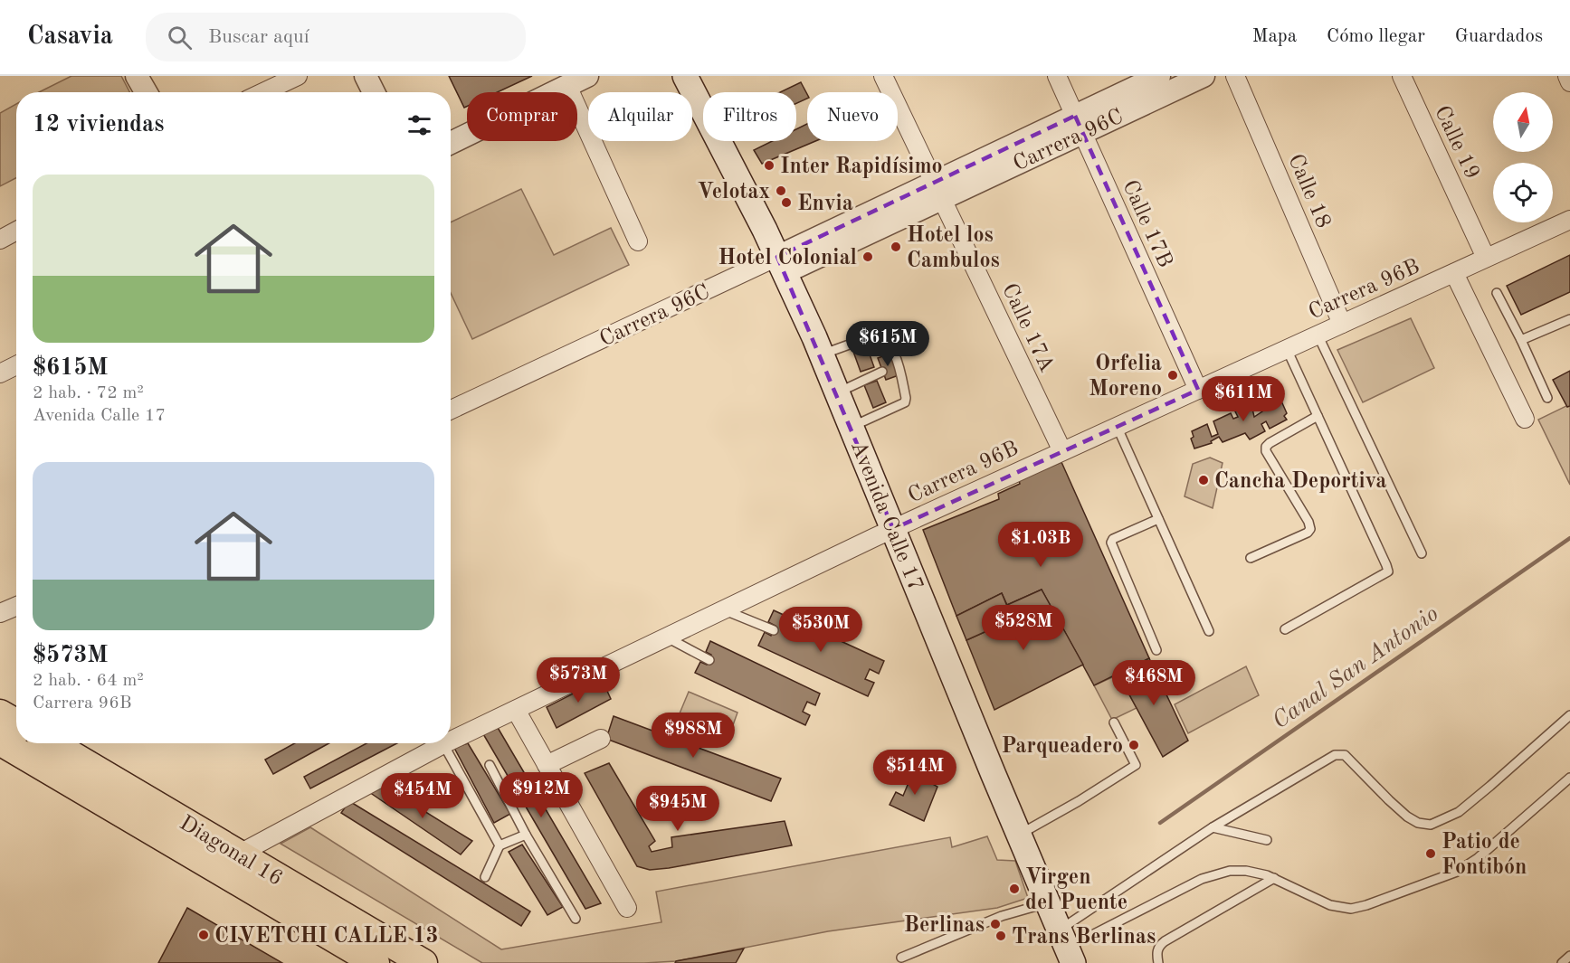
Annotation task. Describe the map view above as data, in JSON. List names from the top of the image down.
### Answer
{
  "streets": {
    "main road": ["Avenida Calle 17", "Diagonal 16"],
    "street": [
      "Carrera 96C",
      "Calle 19",
      "Calle 18",
      "Calle 17B",
      "Carrera 96B",
      "Calle 17A"
    ]
  },
  "crossings": [
    ["Carrera 96C", "Calle 17B"],
    ["Carrera 96C", "Calle 17A"],
    ["Carrera 96C", "Avenida Calle 17"],
    ["Calle 19", "Carrera 96B"],
    ["Calle 18", "Carrera 96B"],
    ["Calle 17B", "Carrera 96B"],
    ["Carrera 96B", "Calle 17A"],
    ["Carrera 96B", "Avenida Calle 17"],
    ["Carrera 96B", "Diagonal 16"]
  ],
  "water": ["Canal San Antonio"],
  "places": [
    "Inter Rapidísimo",
    "Velotax",
    "Envia",
    "Hotel los Cambulos",
    "Hotel Colonial",
    "Orfelia Moreno",
    "Cancha Deportiva",
    "Parqueadero",
    "Patio de Fontibón",
    "Virgen del Puente",
    "Berlinas",
    "CIVETCHI CALLE 13",
    "Trans Berlinas"
  ],
  "north": "top",
  "page": {
    "header": "Casavia",
    "search": "Buscar aquí",
    "nav": ["Mapa", "Cómo llegar", "Guardados"],
    "chip": [
      "Comprar",
      "Alquilar",
      "Filtros",
      "Nuevo"
    ],
    "heading": "12 viviendas",
    "list": [
      {
        "name": "$615M",
        "note": "2 hab. · 72 m² · Avenida Calle 17"
      },
      {
        "name": "$573M",
        "note": "2 hab. · 64 m² · Carrera 96B"
      }
    ],
    "price": [
      "$615M",
      "$611M",
      "$1.03B",
      "$528M",
      "$530M",
      "$573M",
      "$468M",
      "$988M",
      "$514M",
      "$912M",
      "$454M",
      "$945M"
    ]
  }
}
